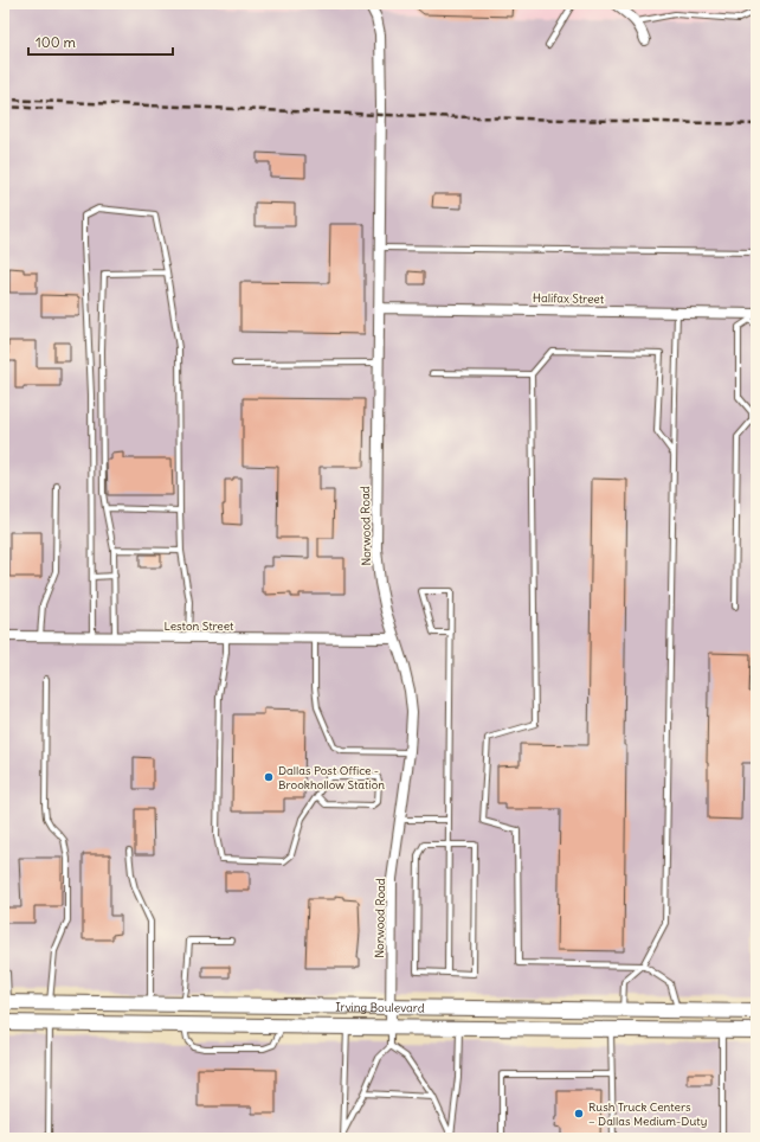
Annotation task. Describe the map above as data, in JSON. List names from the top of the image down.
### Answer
{
  "streets": {
    "main road": ["Irving Boulevard"],
    "street": ["Halifax Street", "Norwood Road", "Leston Street"]
  },
  "crossings": [
    ["Halifax Street", "Norwood Road"],
    ["Norwood Road", "Leston Street"],
    ["Norwood Road", "Irving Boulevard"]
  ],
  "places": ["Dallas Post Office - Brookhollow Station", "Rush Truck Centers – Dallas Medium-Duty"],
  "scale_bar": "100 m"
}
